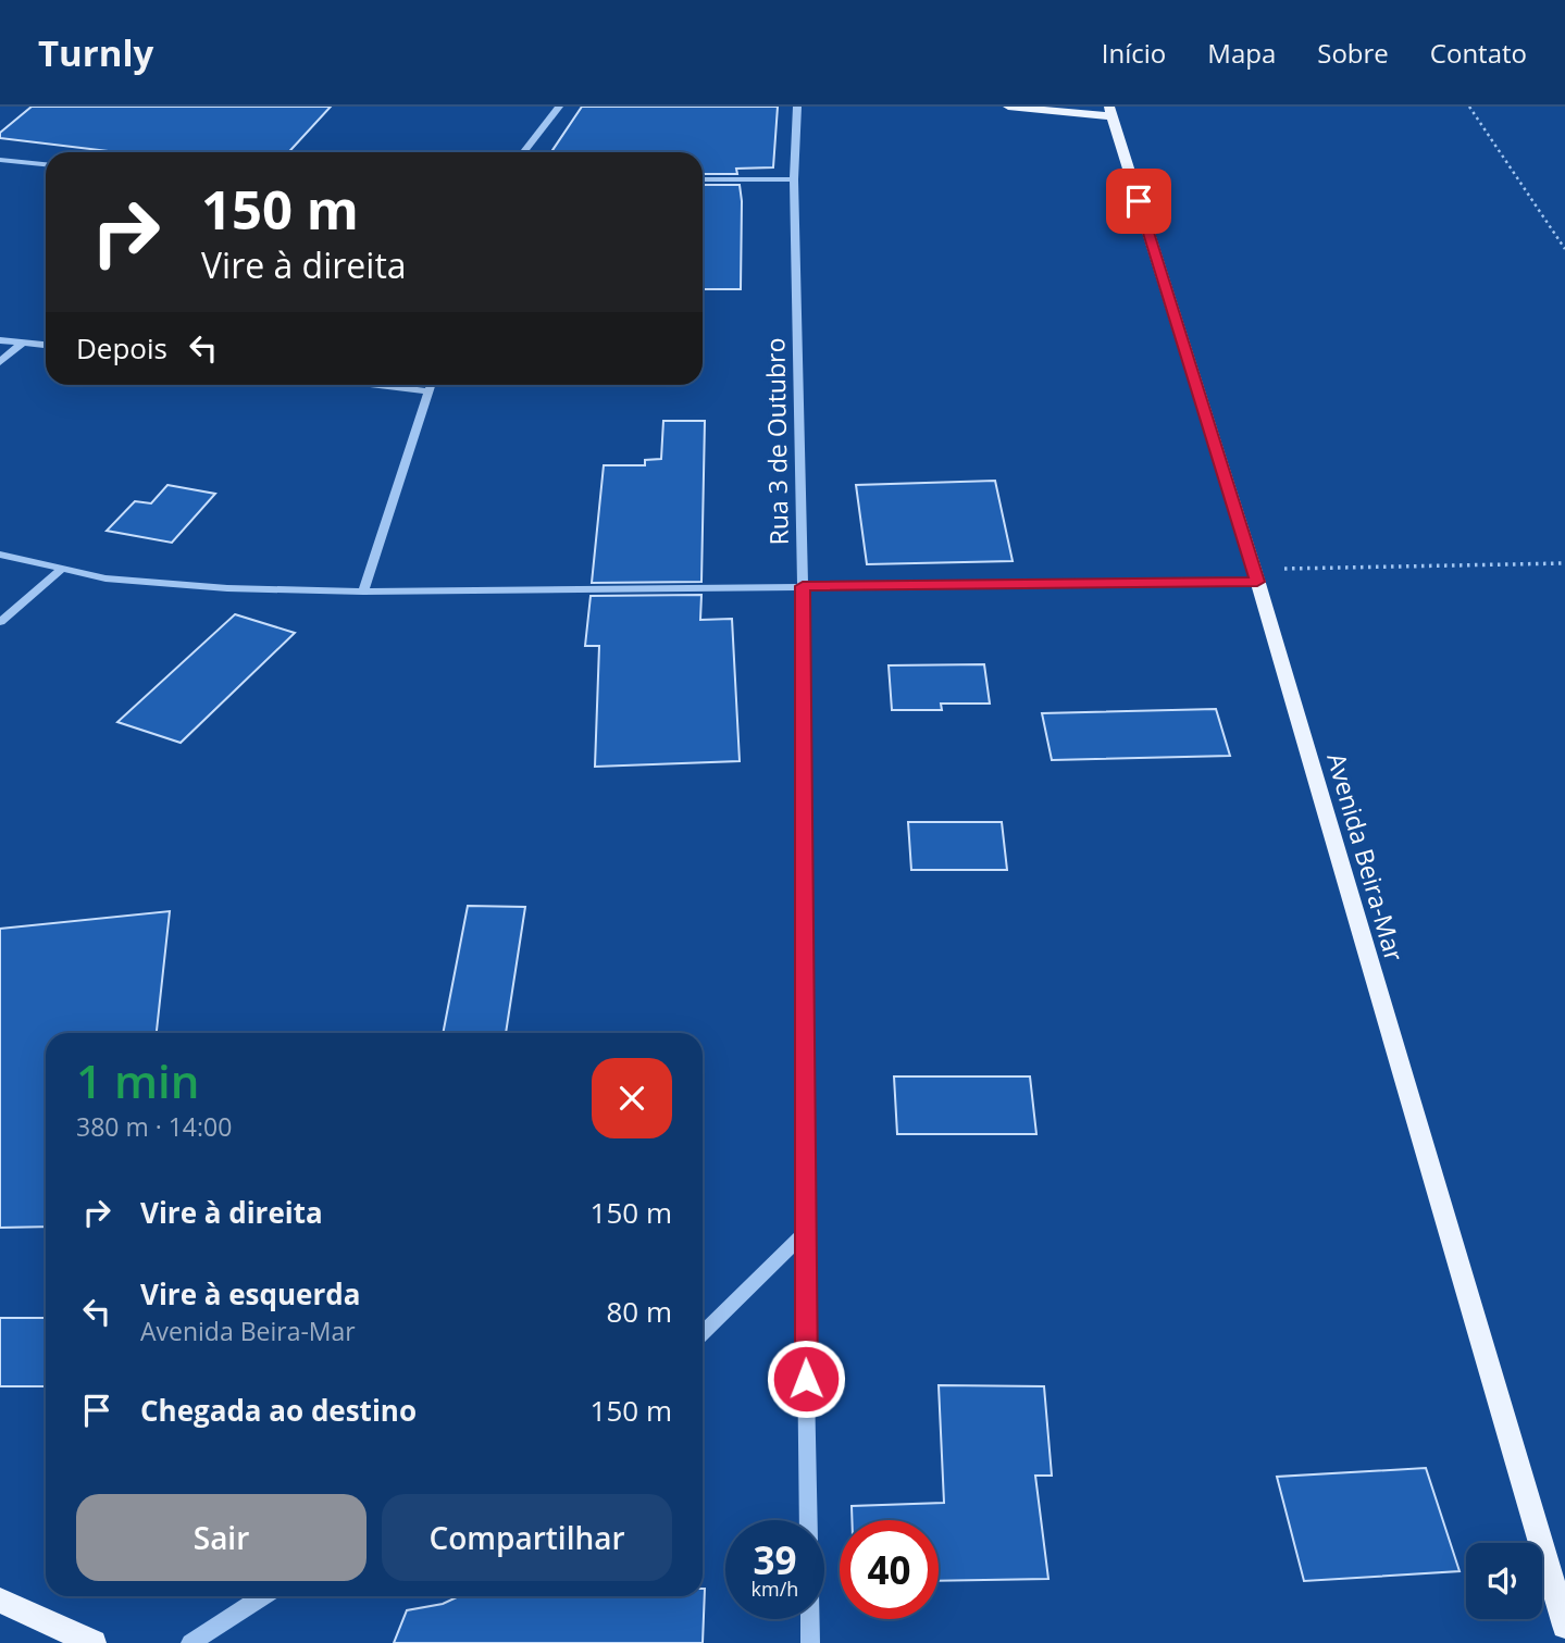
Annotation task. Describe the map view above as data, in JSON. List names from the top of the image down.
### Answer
{
  "streets": {
    "main road": ["Avenida Beira-Mar"],
    "street": ["Rua 3 de Outubro"]
  },
  "page": {
    "header": "Turnly",
    "nav": [
      "Início",
      "Mapa",
      "Sobre",
      "Contato"
    ],
    "turn": ["150 m", "Vire à direita"],
    "then": "Depois",
    "heading": ["1 min", "380 m · 14:00"],
    "list": [
      {
        "name": "Vire à direita",
        "value": "150 m"
      },
      {
        "name": "Vire à esquerda",
        "note": "Avenida Beira-Mar",
        "value": "80 m"
      },
      {
        "name": "Chegada ao destino",
        "value": "150 m"
      }
    ],
    "buttons": ["Sair", "Compartilhar"],
    "speed": "39 km/h",
    "limit": "40"
  }
}
